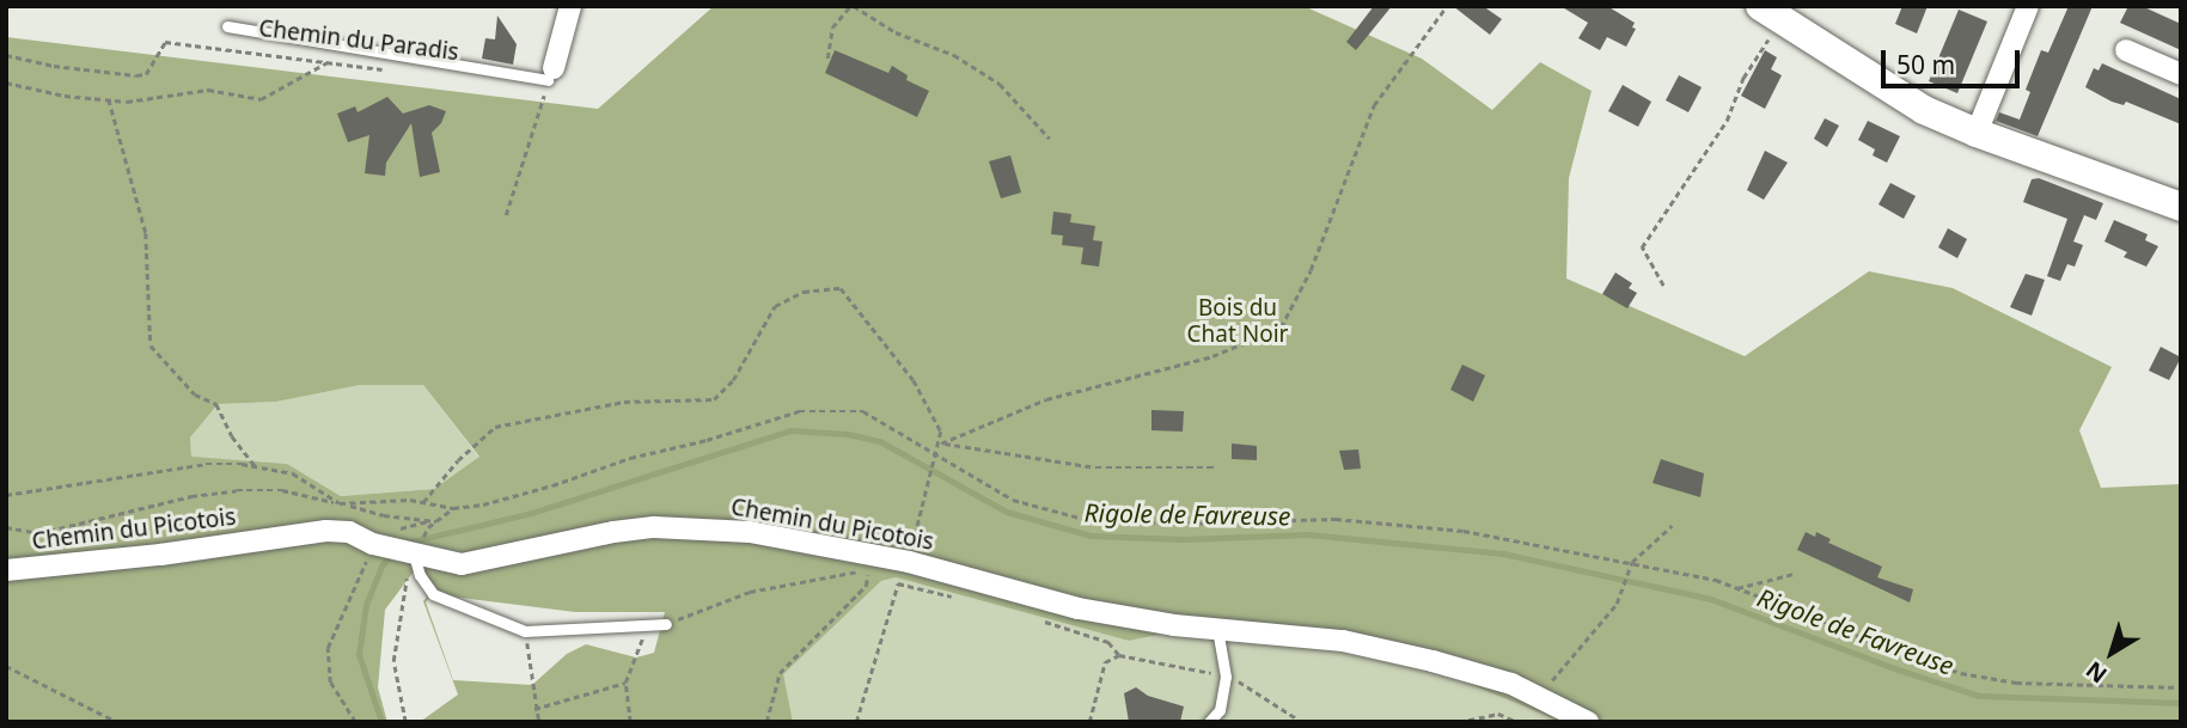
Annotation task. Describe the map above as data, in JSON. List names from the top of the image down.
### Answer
{
  "streets": {
    "street": ["Chemin du Picotois"],
    "path": ["Chemin du Paradis"]
  },
  "water": ["Rigole de Favreuse"],
  "parks": ["Bois du Chat Noir"],
  "scale_bar": "50 m",
  "north": "bottom left"
}
